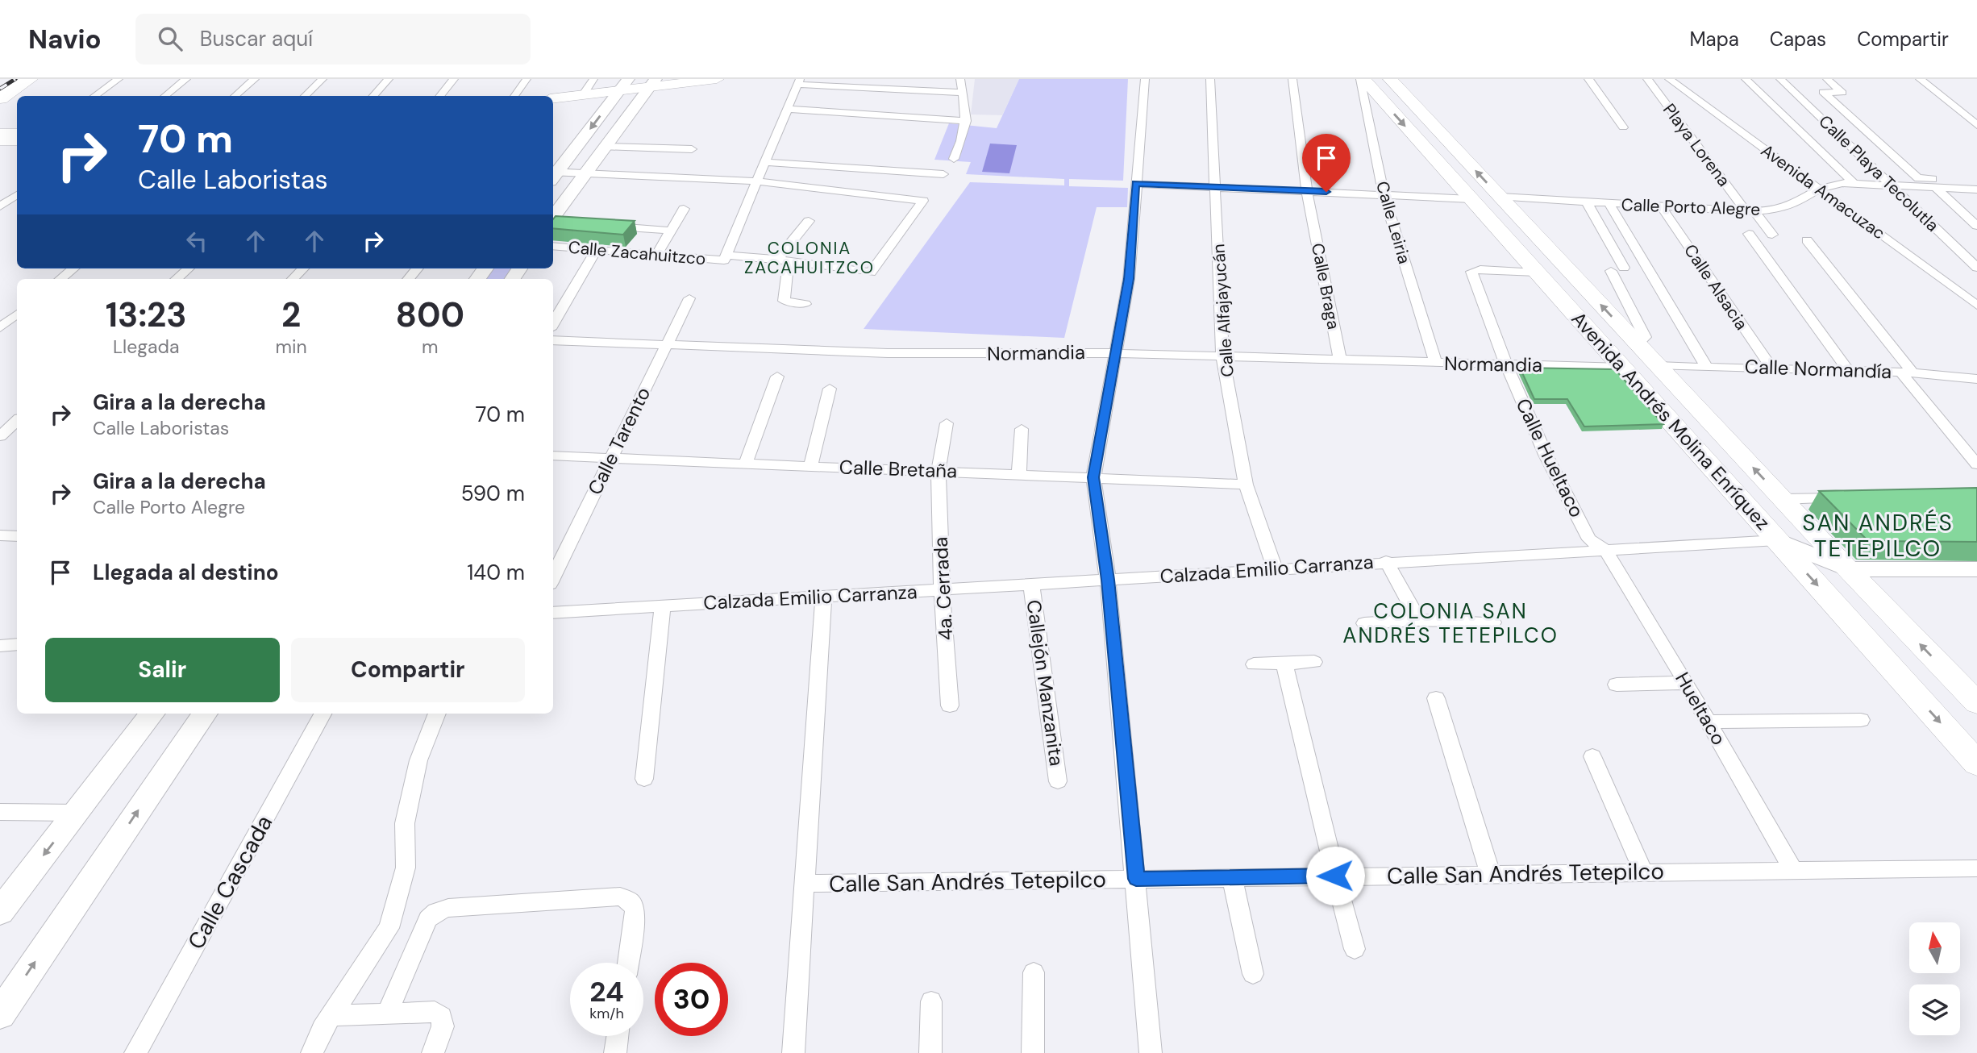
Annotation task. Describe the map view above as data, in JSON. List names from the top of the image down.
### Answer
{
  "streets": {
    "main road": ["Avenida Andrés Molina Enríquez", "Calzada Emilio Carranza"],
    "street": [
      "Playa Lorena",
      "Calle Playa Tecolutla",
      "Avenida Amacuzac",
      "Calle Porto Alegre",
      "Calle Leiria",
      "Calle Zacahuitzco",
      "Calle Braga",
      "Calle Alsacia",
      "Calle Alfajayucán",
      "Normandia",
      "Calle Normandía",
      "Calle Tarento",
      "Calle Hueltaco",
      "Calle Bretaña",
      "4a. Cerrada",
      "Callejón Manzanita",
      "Hueltaco",
      "Calle San Andrés Tetepilco",
      "Calle Cascada"
    ]
  },
  "crossings": [
    ["Playa Lorena", "Calle Porto Alegre"],
    ["Playa Lorena", "Calle Normandía"],
    ["Calle Playa Tecolutla", "Calle Porto Alegre"],
    ["Avenida Amacuzac", "Calle Porto Alegre"],
    ["Calle Porto Alegre", "Calle Alsacia"],
    ["Calle Porto Alegre", "Avenida Andrés Molina Enríquez"],
    ["Calle Leiria", "Normandia"],
    ["Calle Leiria", "Avenida Andrés Molina Enríquez"],
    ["Calle Braga", "Normandia"],
    ["Calle Alsacia", "Calle Normandía"],
    ["Calle Alfajayucán", "Normandia"],
    ["Calle Alfajayucán", "Calle Bretaña"],
    ["Calle Alfajayucán", "Calzada Emilio Carranza"],
    ["Normandia", "Avenida Andrés Molina Enríquez"],
    ["Normandia", "Calle Tarento"],
    ["Normandia", "Calle Hueltaco"],
    ["Calle Normandía", "Avenida Andrés Molina Enríquez"],
    ["Avenida Andrés Molina Enríquez", "Calle Hueltaco"],
    ["Avenida Andrés Molina Enríquez", "Calzada Emilio Carranza"],
    ["Calle Tarento", "Calle Bretaña"],
    ["Calle Hueltaco", "Calzada Emilio Carranza"],
    ["Calle Hueltaco", "Hueltaco"],
    ["Calle Bretaña", "4a. Cerrada"],
    ["Calzada Emilio Carranza", "4a. Cerrada"],
    ["Calzada Emilio Carranza", "Callejón Manzanita"],
    ["Calzada Emilio Carranza", "Hueltaco"],
    ["Hueltaco", "Calle San Andrés Tetepilco"]
  ],
  "districts": ["COLONIA ZACAHUITZCO", "SAN ANDRÉS TETEPILCO", "COLONIA SAN ANDRÉS TETEPILCO"],
  "north": "top",
  "page": {
    "header": "Navio",
    "search": "Buscar aquí",
    "nav": ["Mapa", "Capas", "Compartir"],
    "turn": ["70 m", "Calle Laboristas"],
    "eta": [
      "13:23",
      "Llegada",
      "2",
      "min",
      "800",
      "m"
    ],
    "list": [
      {
        "name": "Gira a la derecha",
        "note": "Calle Laboristas",
        "value": "70 m"
      },
      {
        "name": "Gira a la derecha",
        "note": "Calle Porto Alegre",
        "value": "590 m"
      },
      {
        "name": "Llegada al destino",
        "value": "140 m"
      }
    ],
    "buttons": ["Salir", "Compartir"],
    "speed": "24 km/h",
    "limit": "30"
  }
}
